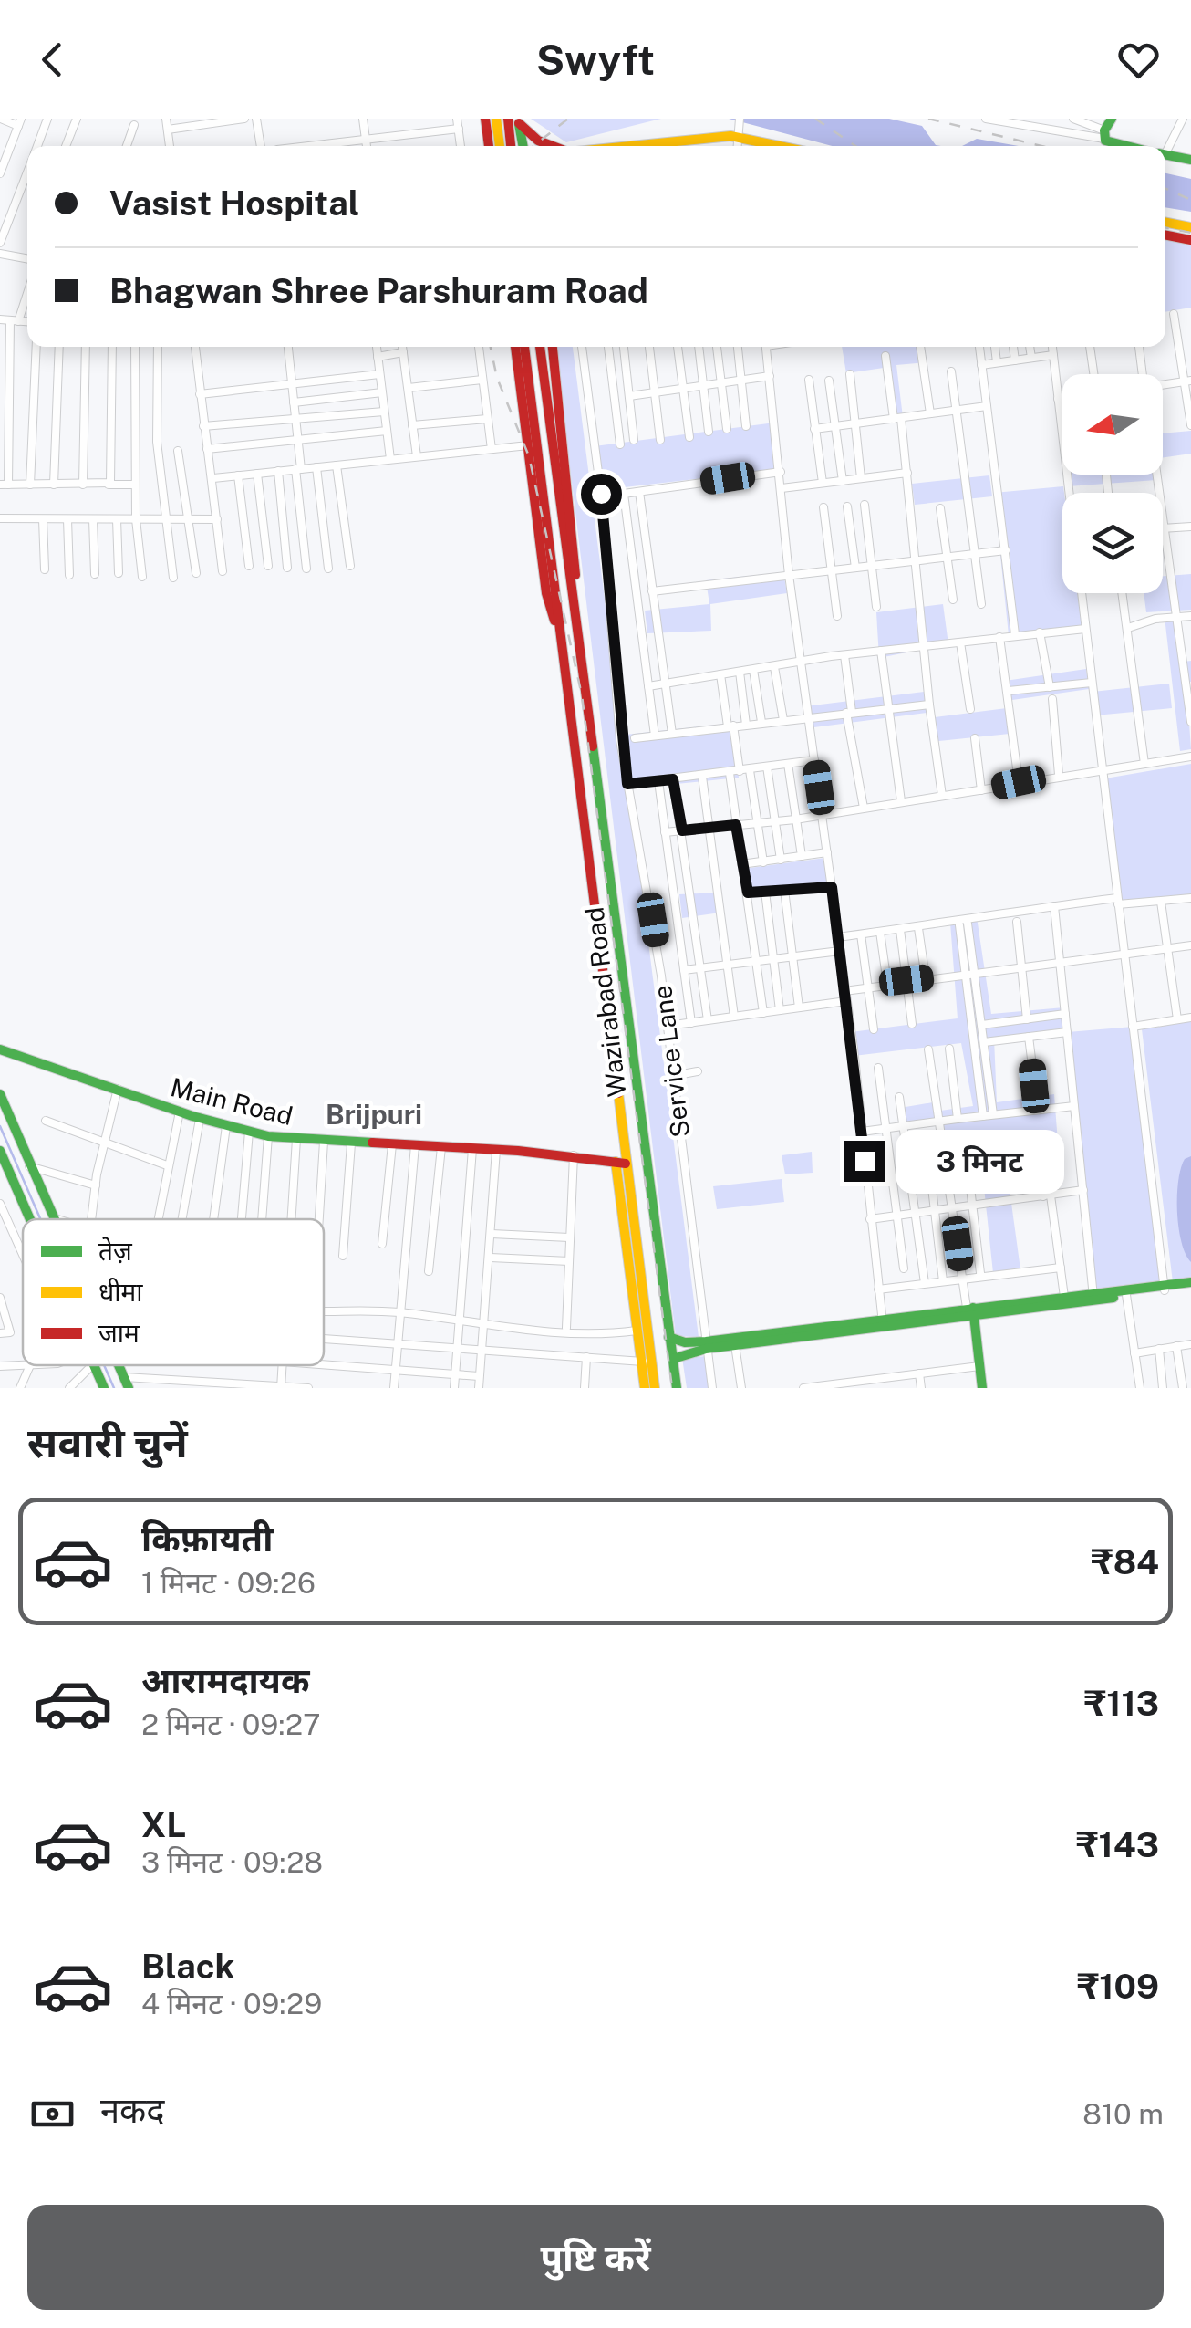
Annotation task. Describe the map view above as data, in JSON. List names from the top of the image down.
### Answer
{
  "streets": {
    "main road": ["Wazirabad Road", "Main Road"],
    "street": ["Service Lane"]
  },
  "crossings": [
    ["Wazirabad Road", "Main Road"]
  ],
  "districts": ["Brijpuri"],
  "legend": ["तेज़", "धीमा", "जाम"],
  "north": "left",
  "page": {
    "header": "Swyft",
    "banner": ["Vasist Hospital", "Bhagwan Shree Parshuram Road"],
    "bubble": "3 मिनट",
    "heading": "सवारी चुनें",
    "list": [
      {
        "name": "किफ़ायती",
        "note": "1 मिनट · 09:26",
        "value": "₹84"
      },
      {
        "name": "आरामदायक",
        "note": "2 मिनट · 09:27",
        "value": "₹113"
      },
      {
        "name": "XL",
        "note": "3 मिनट · 09:28",
        "value": "₹143"
      },
      {
        "name": "Black",
        "note": "4 मिनट · 09:29",
        "value": "₹109"
      }
    ],
    "pay": ["नकद", "810 m"],
    "buttons": "पुष्टि करें"
  }
}
